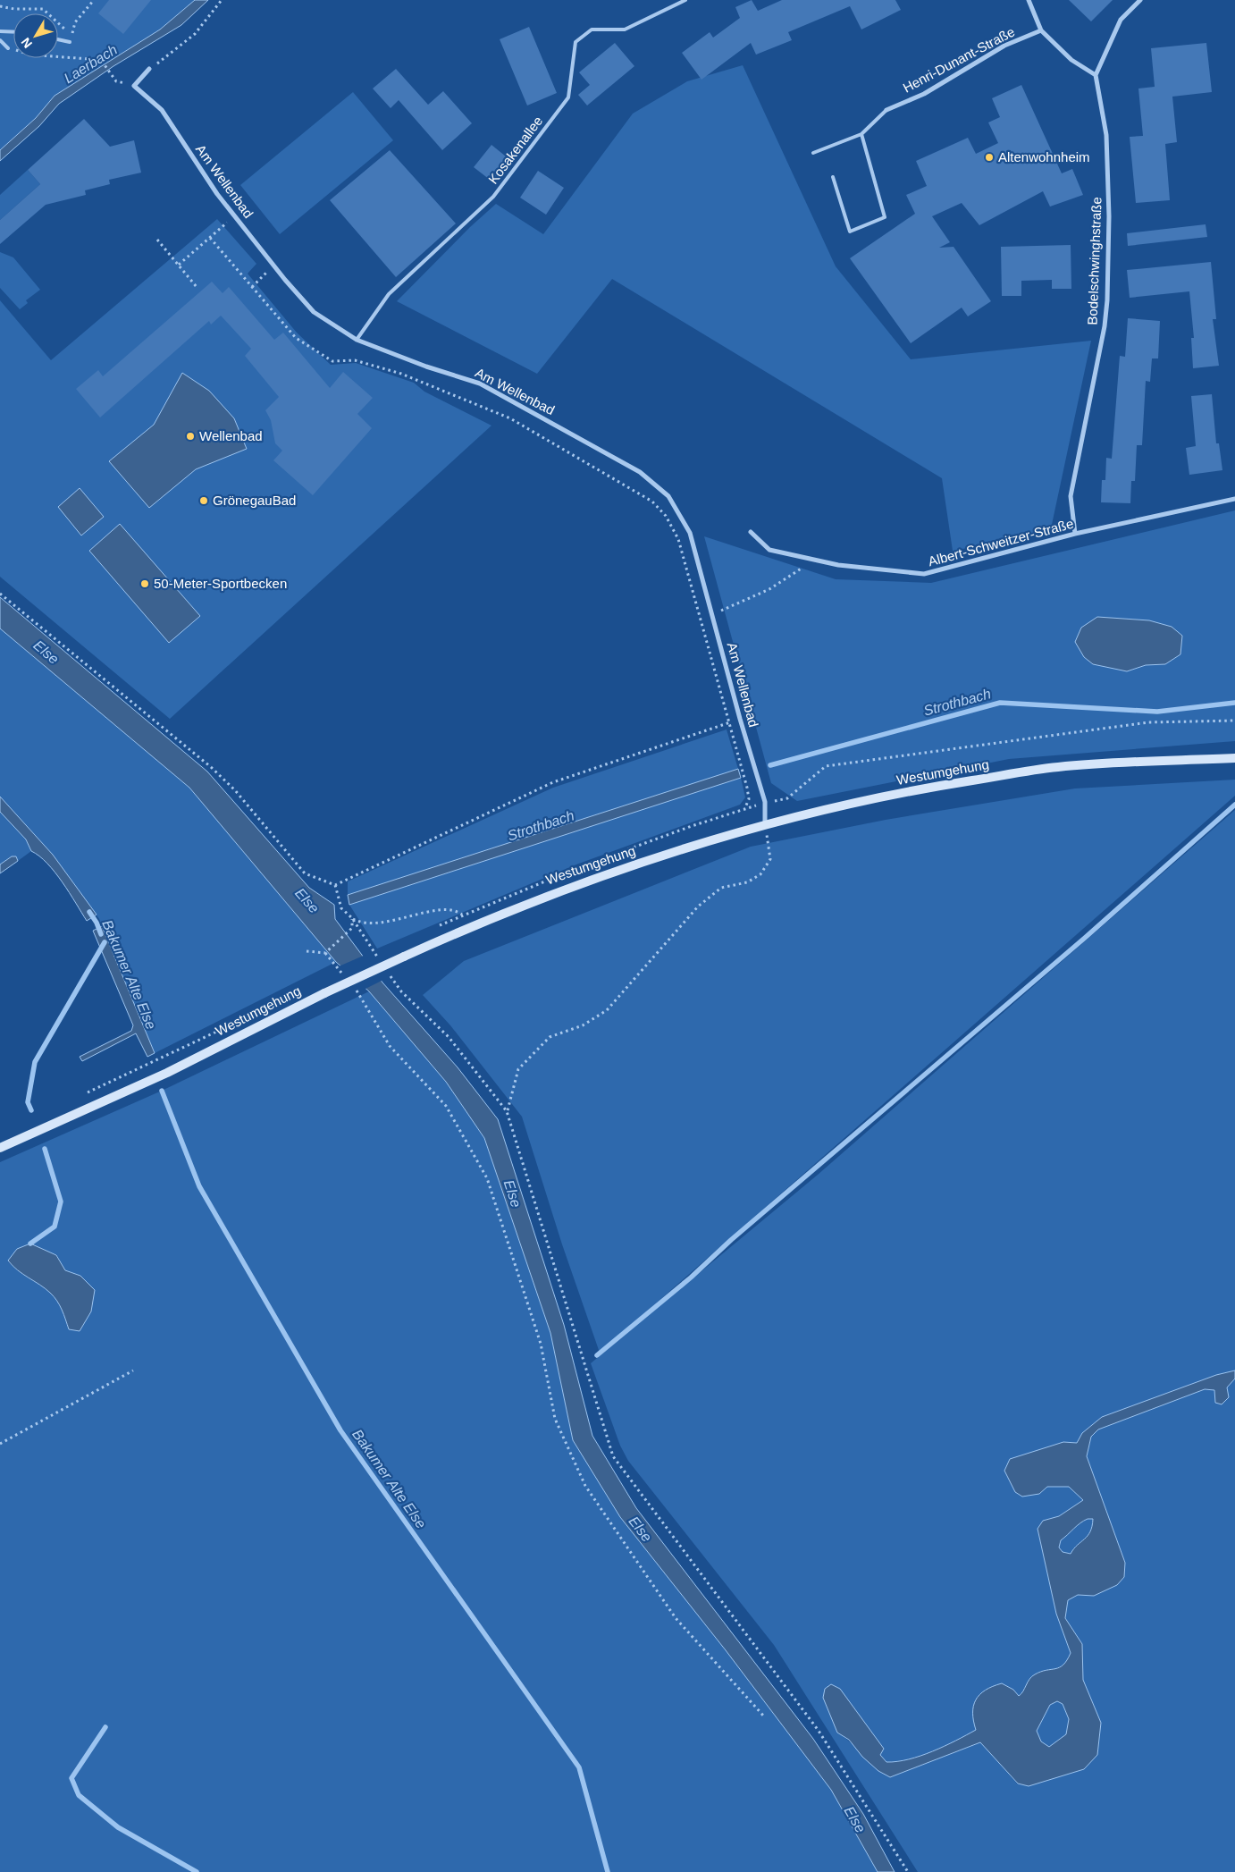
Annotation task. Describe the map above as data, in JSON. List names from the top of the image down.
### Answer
{
  "streets": {
    "main road": ["Westumgehung"],
    "street": [
      "Henri-Dunant-Straße",
      "Am Wellenbad",
      "Bodelschwinghstraße",
      "Albert-Schweitzer-Straße"
    ],
    "lane": ["Kosakenallee"]
  },
  "crossings": [
    ["Kosakenallee", "Am Wellenbad"],
    ["Am Wellenbad", "Westumgehung"],
    ["Bodelschwinghstraße", "Albert-Schweitzer-Straße"]
  ],
  "water": [
    "Laerbach",
    "Else",
    "Strothbach",
    "Bakumer Alte Else"
  ],
  "places": [
    "Altenwohnheim",
    "Wellenbad",
    "GrönegauBad",
    "50-Meter-Sportbecken"
  ],
  "north": "bottom left"
}
